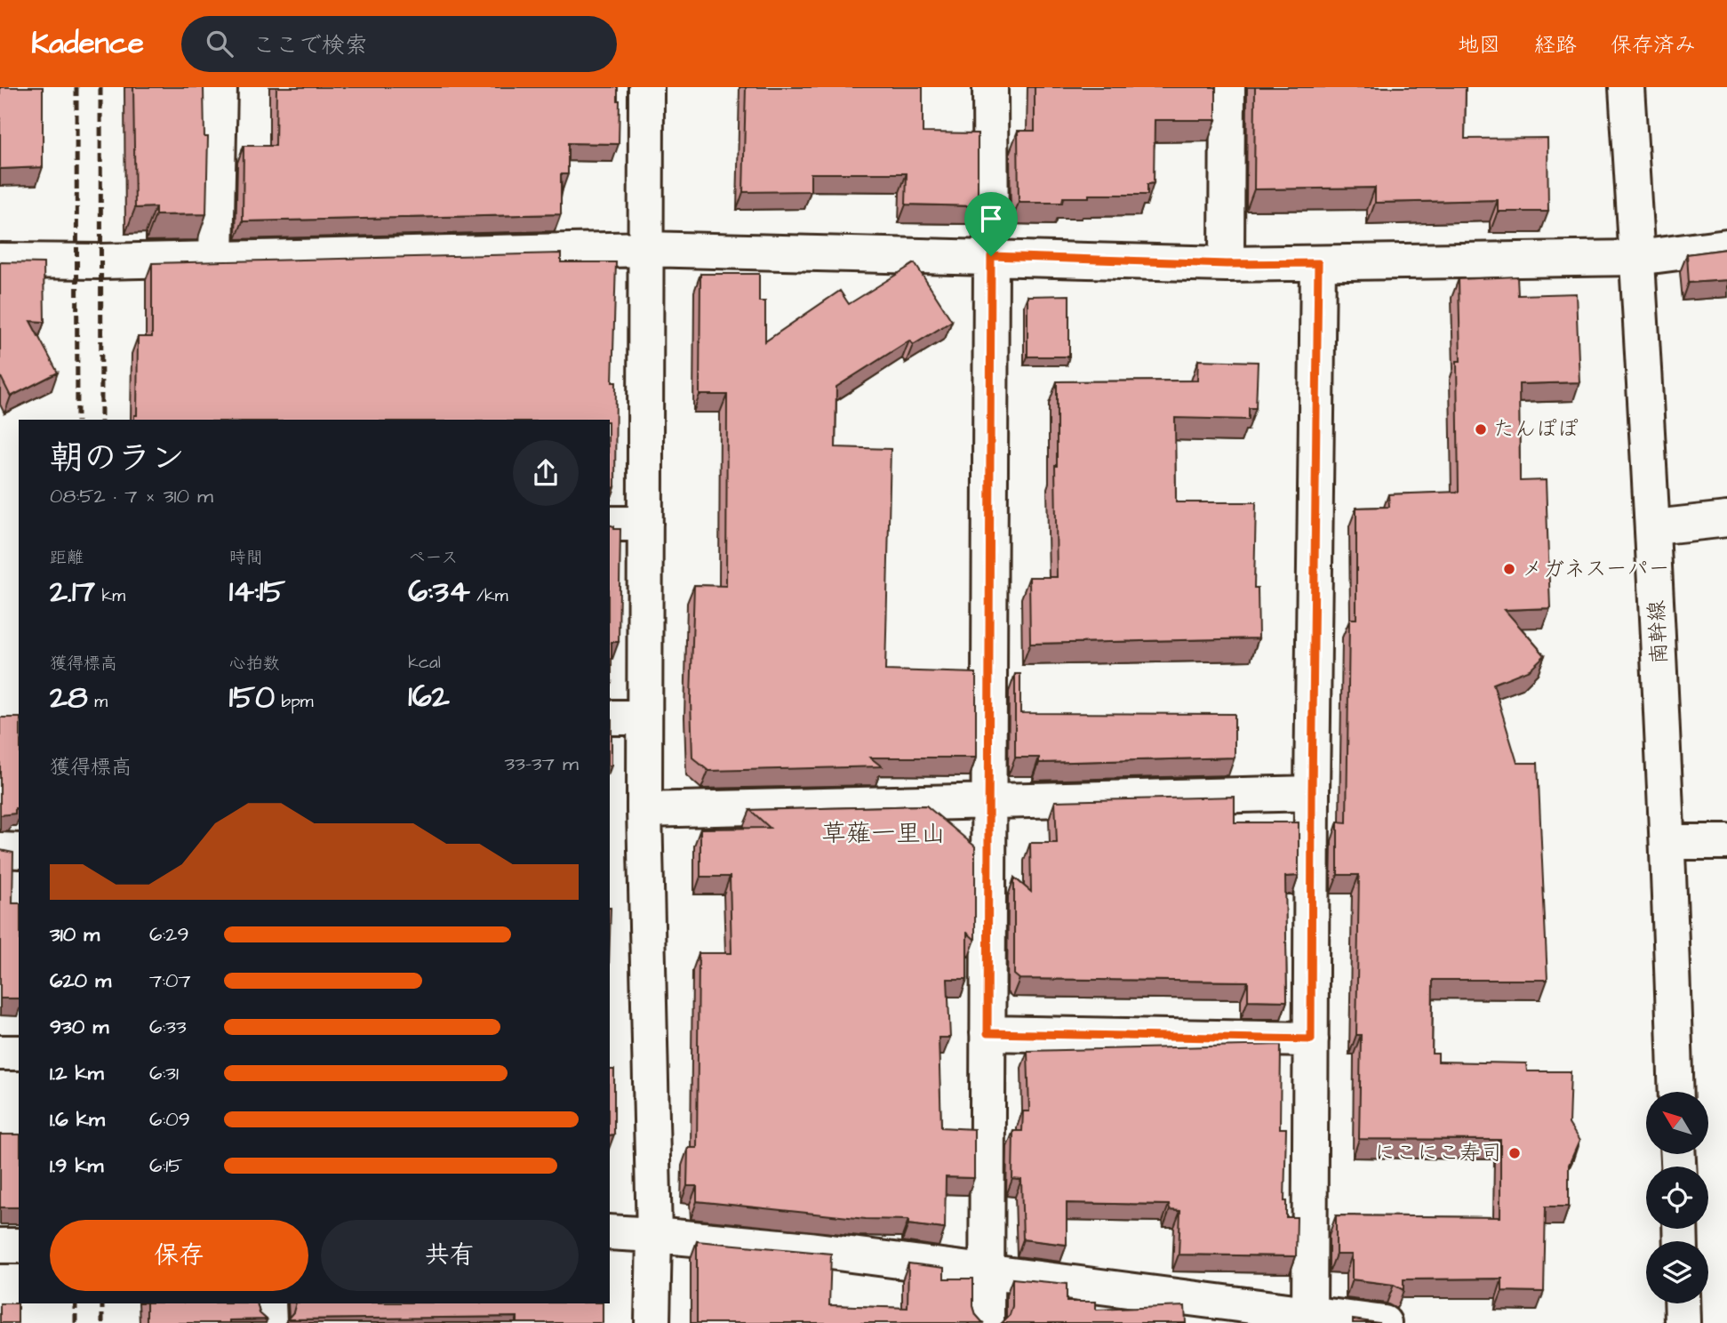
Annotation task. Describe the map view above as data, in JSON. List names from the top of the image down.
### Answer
{
  "streets": {
    "street": ["南幹線"]
  },
  "districts": ["草薙一里山"],
  "places": ["たんぽぽ", "メガネスーパー", "にこにこ寿司"],
  "north": "top left",
  "page": {
    "header": "Kadence",
    "search": "ここで検索",
    "nav": ["地図", "経路", "保存済み"],
    "heading": ["朝のラン", "08:52 · 7 × 310 m"],
    "stats": [
      ["距離", "2.17 km"],
      ["時間", "14:15"],
      ["ペース", "6:34 /km"],
      ["獲得標高", "28 m"],
      ["心拍数", "150 bpm"],
      ["kcal", "162"]
    ],
    "chart": ["獲得標高", "33–37 m"],
    "list": [
      {
        "name": "310 m",
        "note": "6:29"
      },
      {
        "name": "620 m",
        "note": "7:07"
      },
      {
        "name": "930 m",
        "note": "6:33"
      },
      {
        "name": "1.2 km",
        "note": "6:31"
      },
      {
        "name": "1.6 km",
        "note": "6:09"
      },
      {
        "name": "1.9 km",
        "note": "6:15"
      }
    ],
    "buttons": ["保存", "共有"]
  }
}
